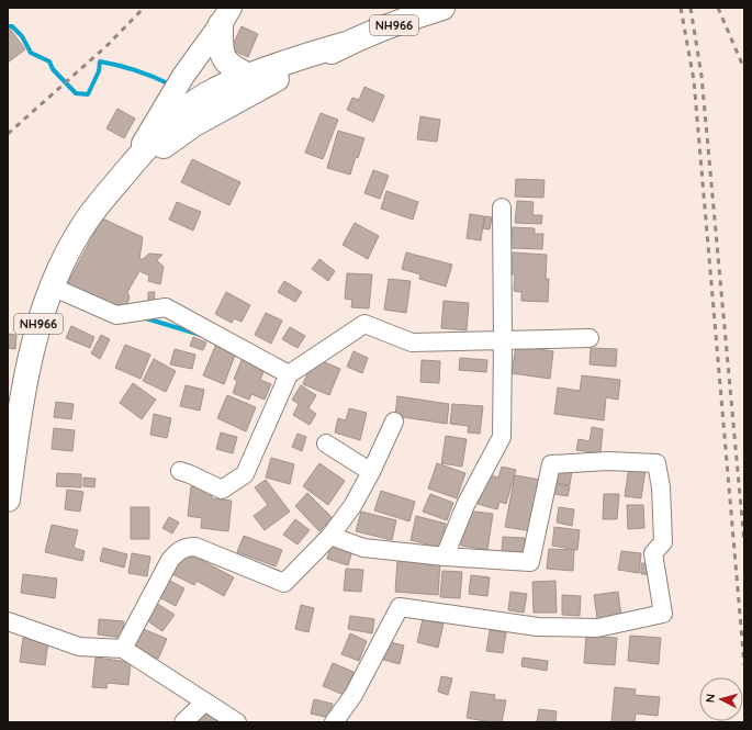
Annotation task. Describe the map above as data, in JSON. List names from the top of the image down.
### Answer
{
  "streets": {
    "highway": ["NH966"]
  },
  "north": "left"
}
